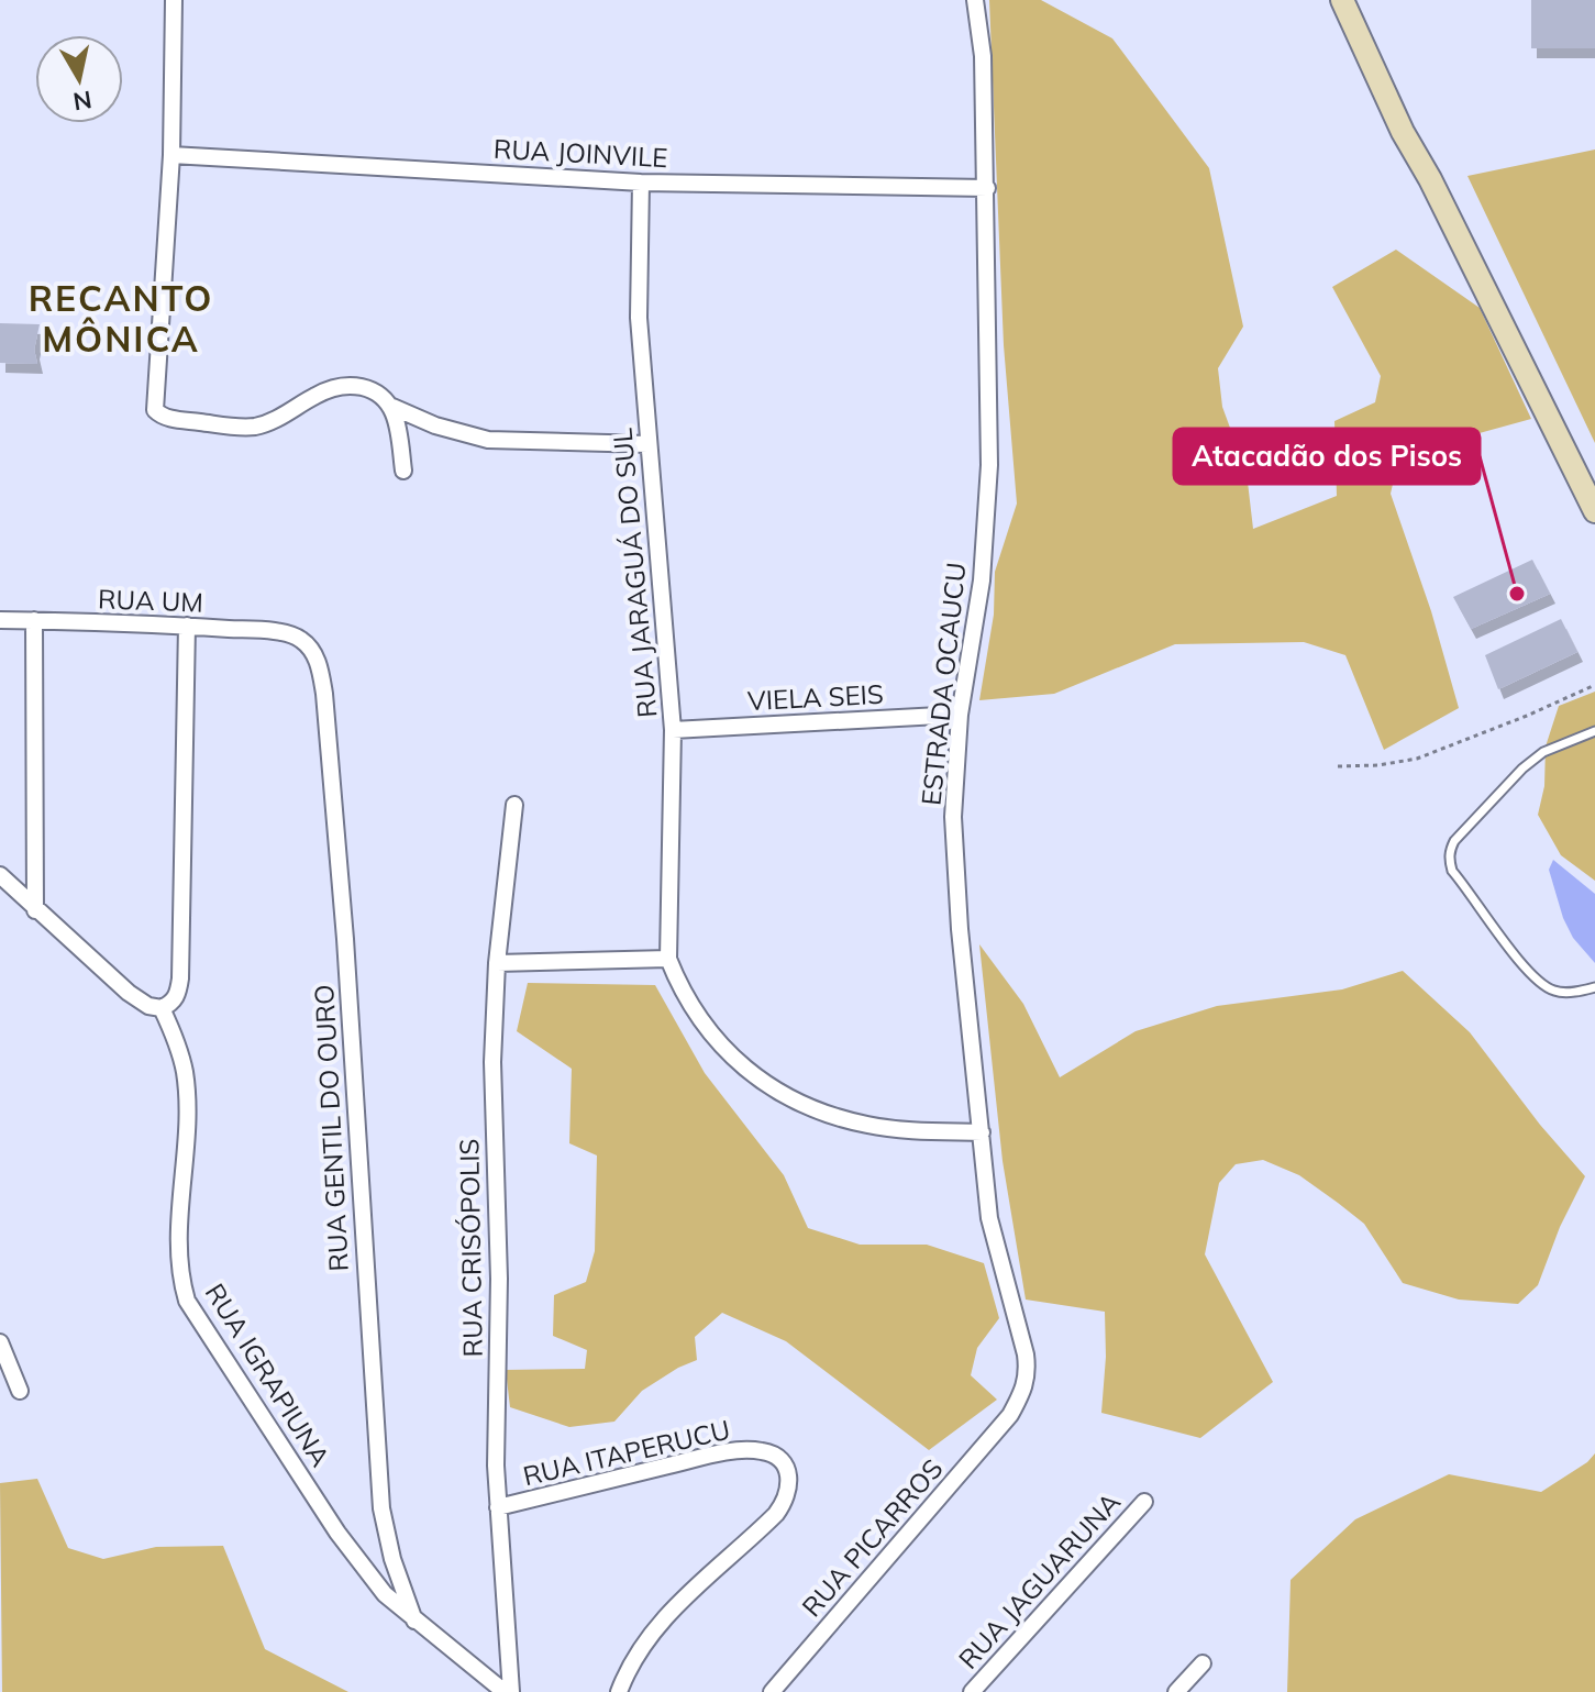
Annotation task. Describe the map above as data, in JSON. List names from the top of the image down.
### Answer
{
  "streets": {
    "street": [
      "RUA JOINVILE",
      "RUA JARAGUÁ DO SUL",
      "RUA UM",
      "ESTRADA OCAUCU",
      "VIELA SEIS",
      "RUA GENTIL DO OURO",
      "RUA CRISÓPOLIS",
      "RUA IGRAPIUNA",
      "RUA ITAPERUCU",
      "RUA PICARROS",
      "RUA JAGUARUNA"
    ]
  },
  "crossings": [
    ["RUA JOINVILE", "RUA JARAGUÁ DO SUL"],
    ["RUA JOINVILE", "ESTRADA OCAUCU"],
    ["RUA JARAGUÁ DO SUL", "VIELA SEIS"],
    ["RUA UM", "RUA GENTIL DO OURO"],
    ["ESTRADA OCAUCU", "VIELA SEIS"],
    ["ESTRADA OCAUCU", "RUA PICARROS"],
    ["RUA GENTIL DO OURO", "RUA IGRAPIUNA"],
    ["RUA CRISÓPOLIS", "RUA ITAPERUCU"]
  ],
  "districts": ["RECANTO MÔNICA"],
  "places": ["Atacadão dos Pisos"],
  "north": "bottom"
}
